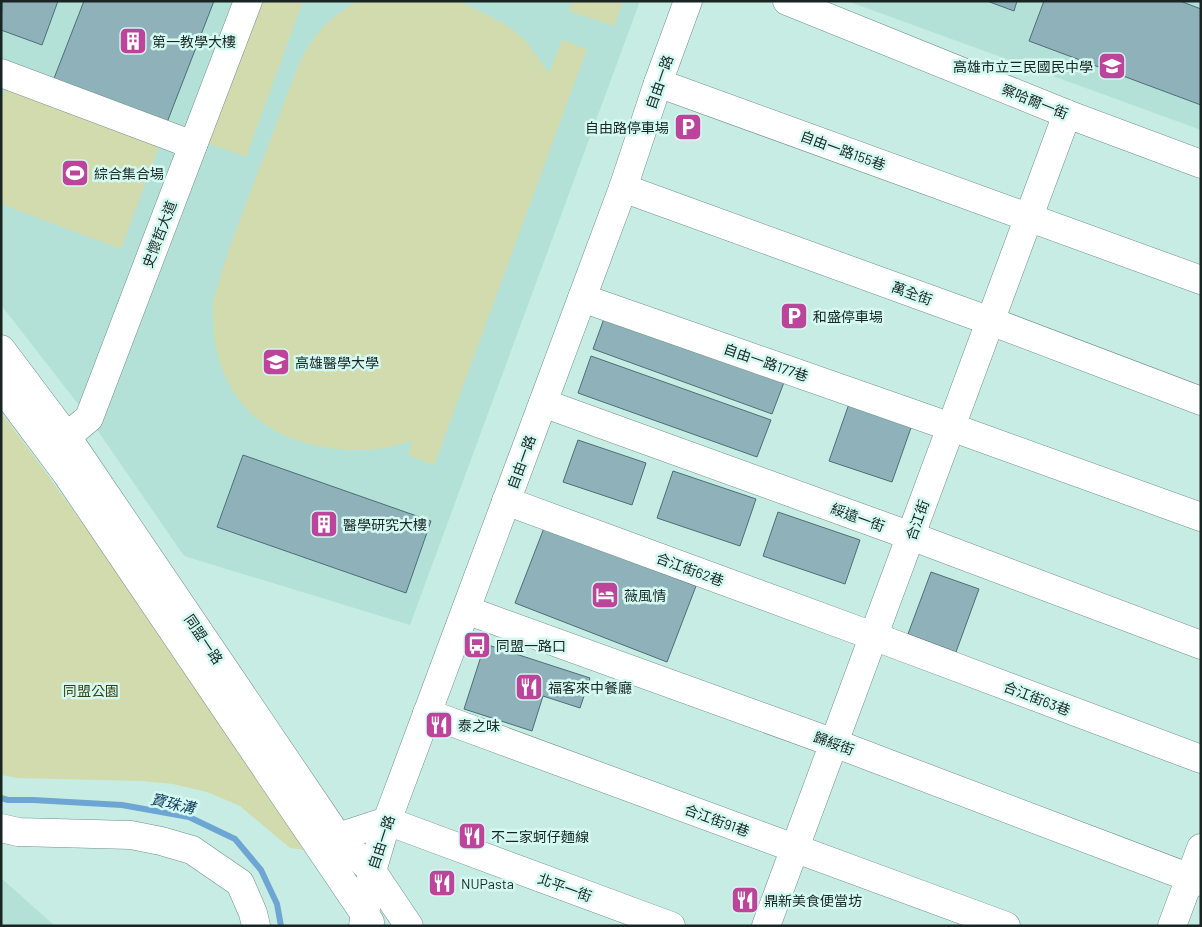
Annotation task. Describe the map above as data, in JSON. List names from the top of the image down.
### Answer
{
  "streets": {
    "street": [
      "自由一路",
      "察哈爾一街",
      "自由一路155巷",
      "史懷哲大道",
      "萬全街",
      "自由一路177巷",
      "綏遠一街",
      "合江街",
      "合江街62巷",
      "同盟一路",
      "合江街63巷",
      "歸綏街",
      "合江街91巷",
      "北平一街"
    ]
  },
  "crossings": [
    ["自由一路", "自由一路155巷"],
    ["自由一路", "萬全街"],
    ["自由一路", "自由一路177巷"],
    ["自由一路", "綏遠一街"],
    ["自由一路", "合江街62巷"],
    ["自由一路", "同盟一路"],
    ["自由一路", "歸綏街"],
    ["自由一路", "合江街91巷"],
    ["自由一路", "北平一街"],
    ["察哈爾一街", "合江街"],
    ["自由一路155巷", "合江街"],
    ["史懷哲大道", "同盟一路"],
    ["萬全街", "合江街"],
    ["自由一路177巷", "合江街"],
    ["綏遠一街", "合江街"],
    ["合江街", "合江街62巷"],
    ["合江街", "合江街63巷"],
    ["合江街", "歸綏街"],
    ["合江街", "合江街91巷"],
    ["合江街62巷", "合江街63巷"]
  ],
  "water": ["寶珠溝"],
  "parks": ["同盟公園"],
  "places": {
    "building": ["第一教學大樓", "醫學研究大樓"],
    "school or university": ["高雄市立三民國民中學", "高雄醫學大學"],
    "parking": ["自由路停車場", "和盛停車場"],
    "sports": ["綜合集合場"],
    "hotel": ["薇風情"],
    "bus stop": ["同盟一路口"],
    "restaurant": [
      "福客來中餐廳",
      "泰之味",
      "不二家蚵仔麵線",
      "NUPasta",
      "鼎新美食便當坊"
    ]
  }
}
